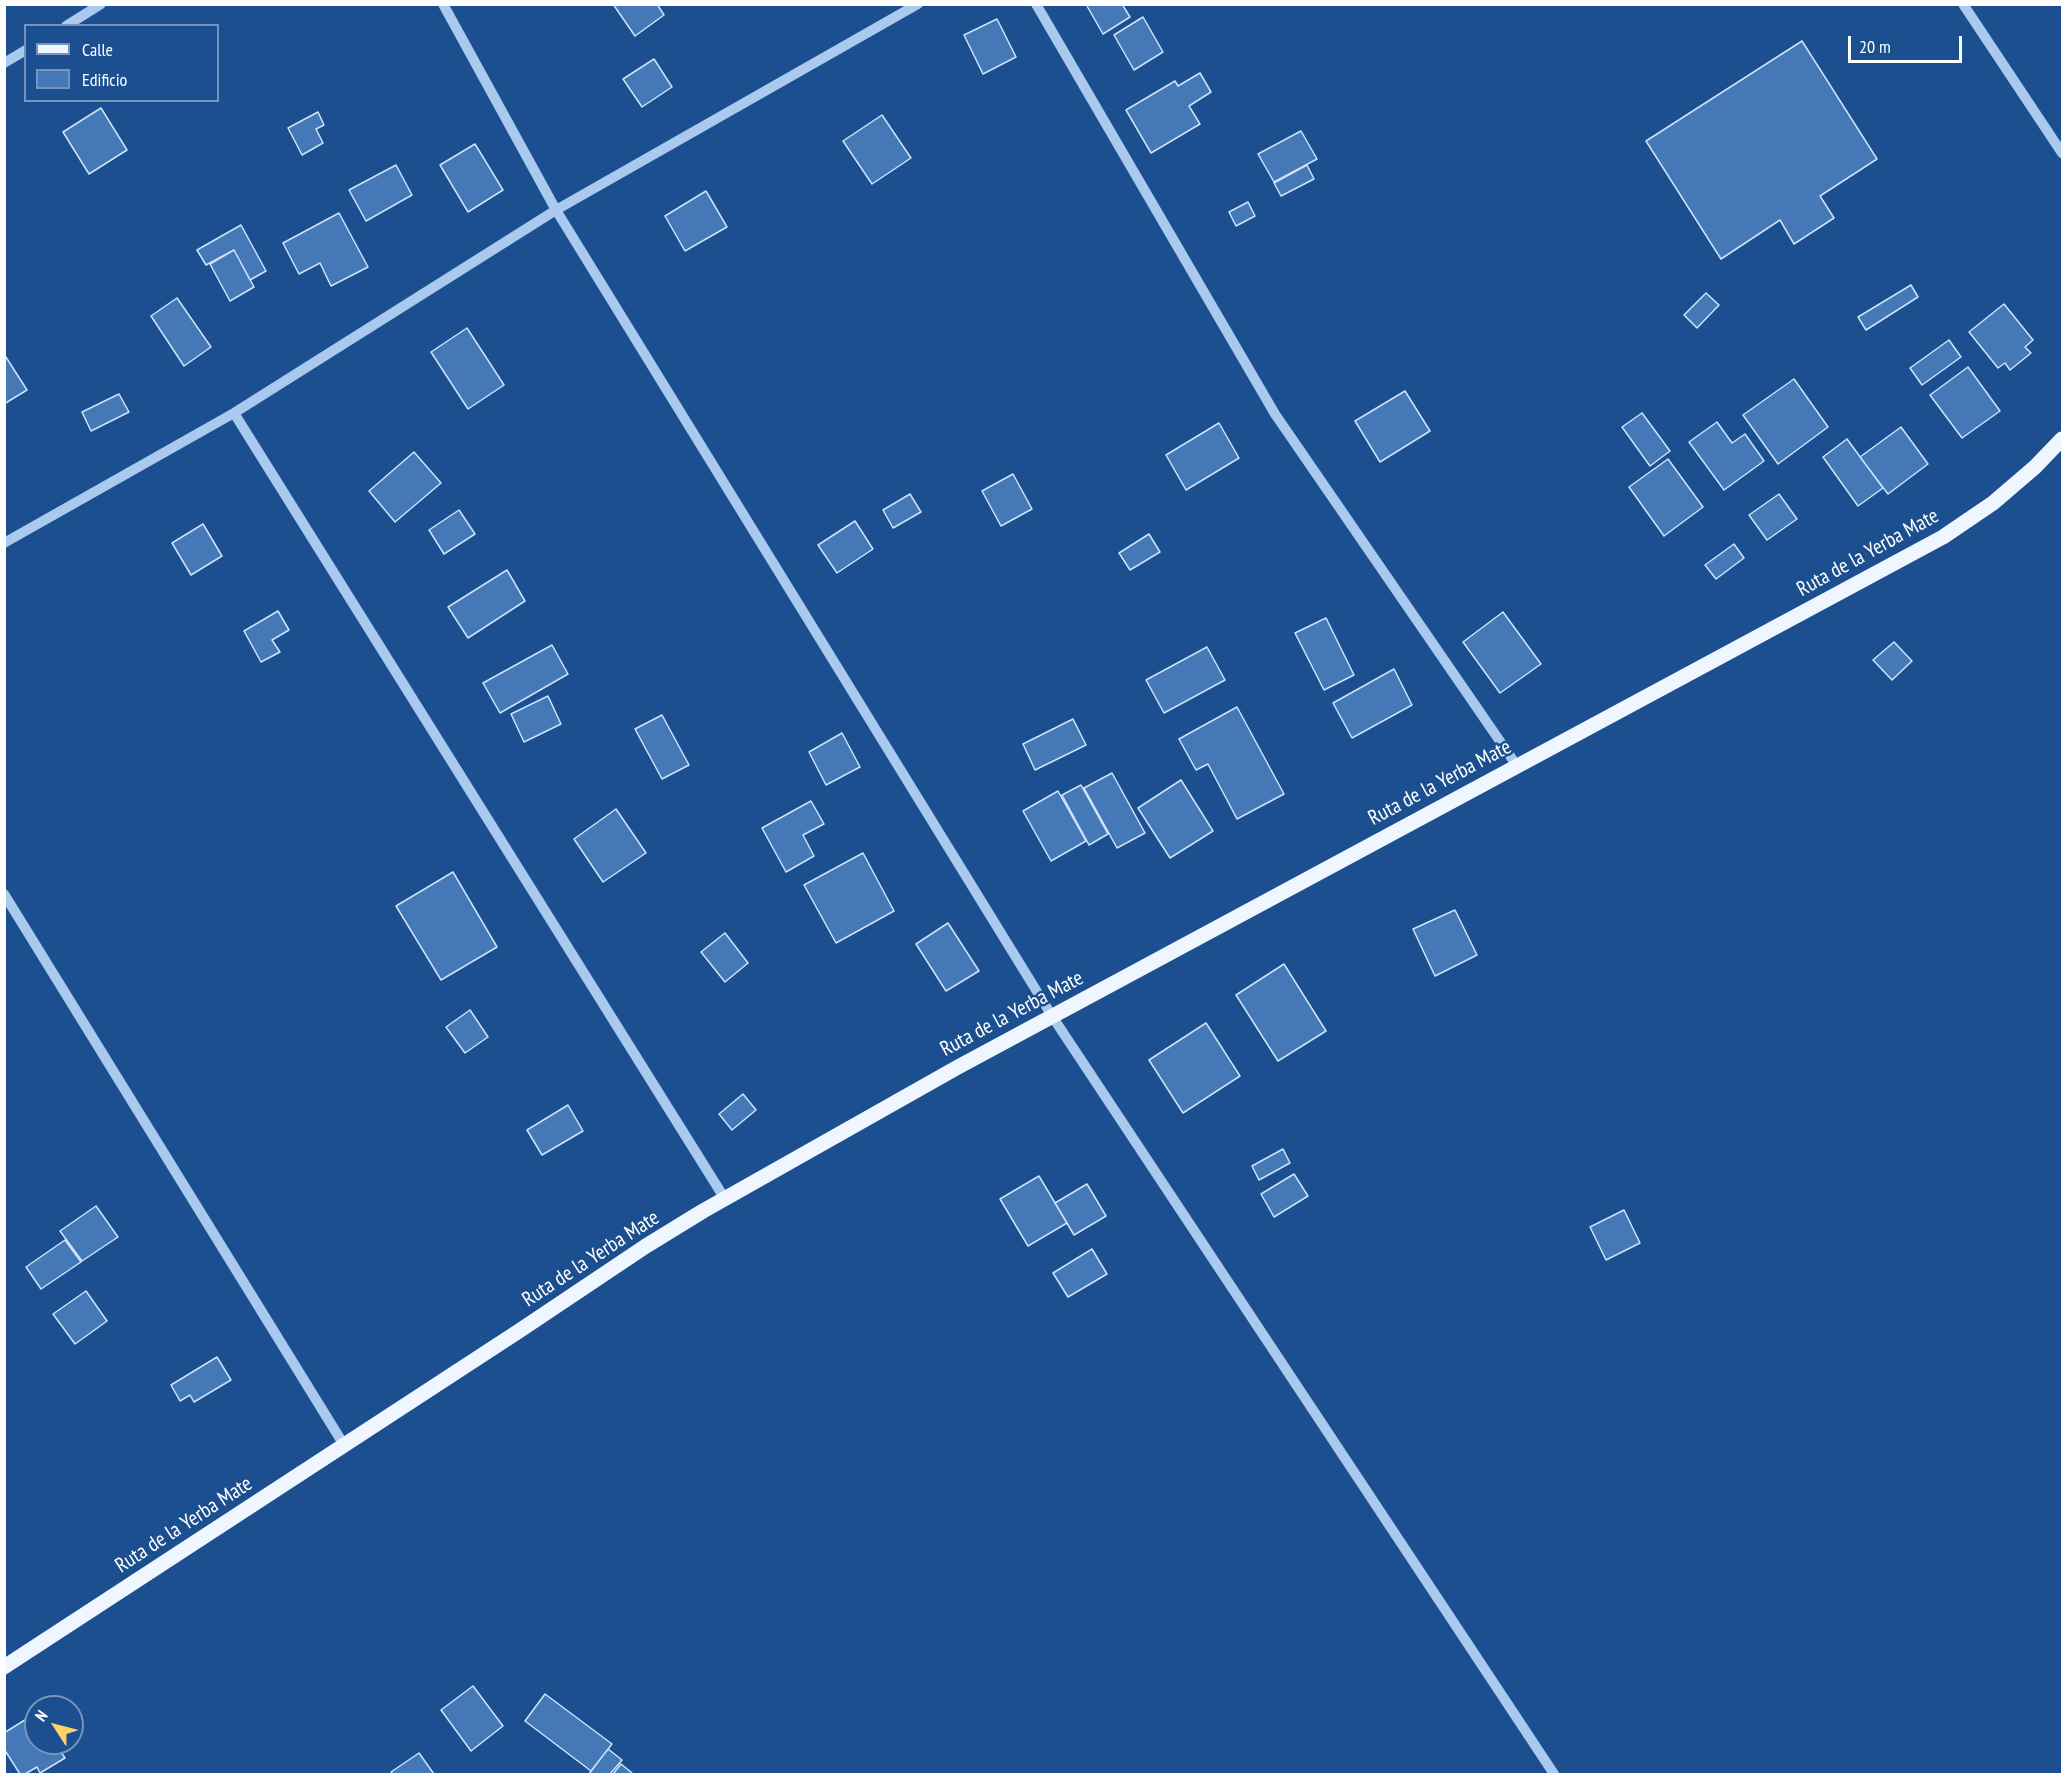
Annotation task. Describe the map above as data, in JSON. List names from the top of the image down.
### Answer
{
  "streets": {
    "main road": ["Ruta de la Yerba Mate"]
  },
  "legend": ["Calle", "Edificio"],
  "scale_bar": "20 m",
  "north": "top left"
}
